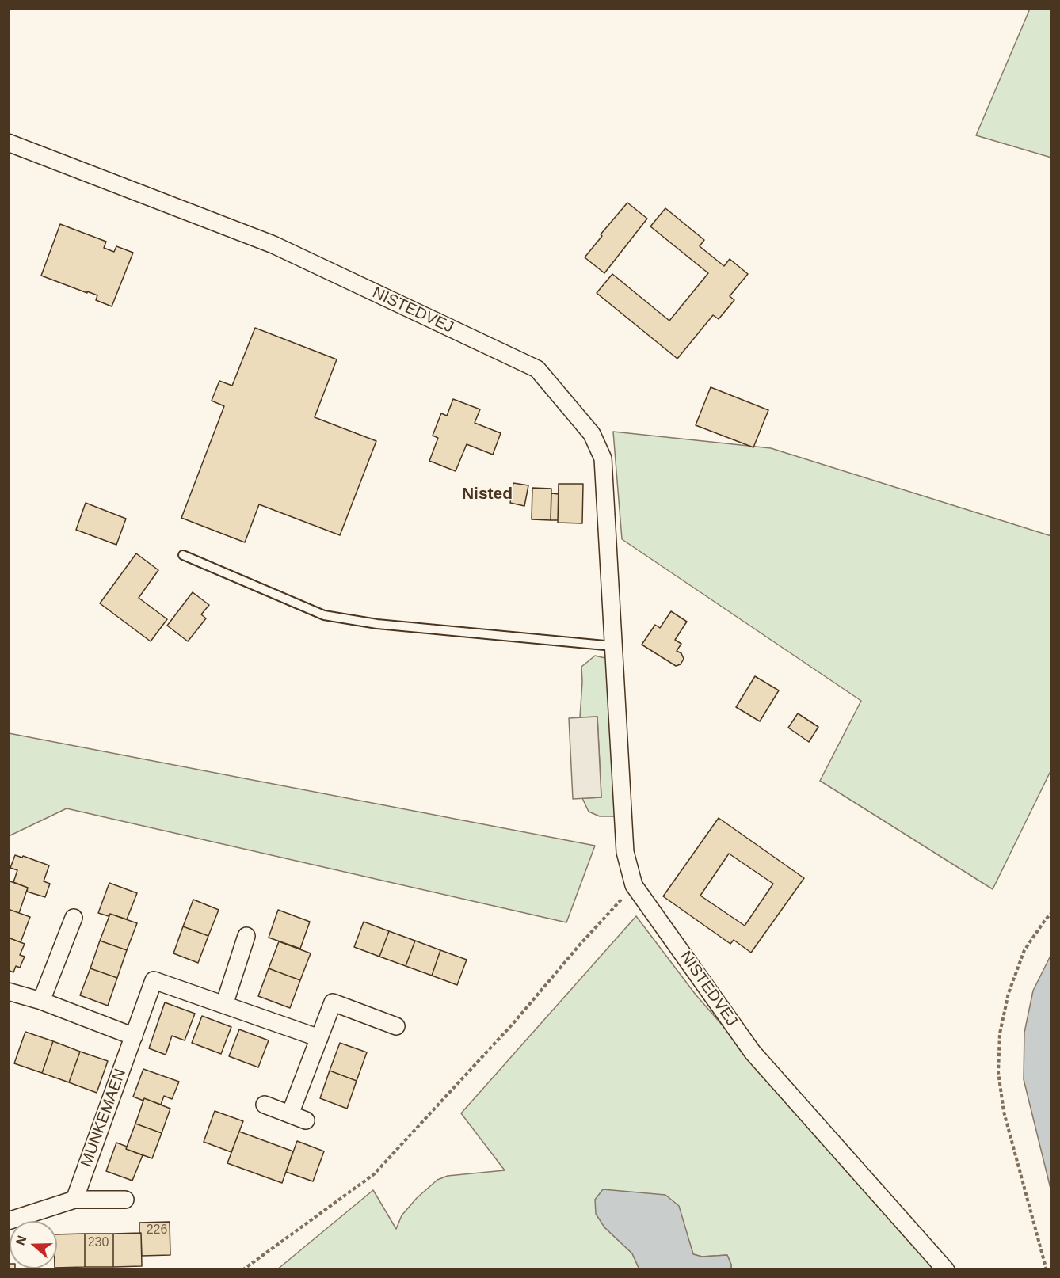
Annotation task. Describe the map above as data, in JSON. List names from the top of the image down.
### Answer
{
  "streets": {
    "street": ["NISTEDVEJ", "MUNKEMAEN"]
  },
  "districts": ["Nisted"],
  "house_numbers": ["226", "230"],
  "north": "left"
}
